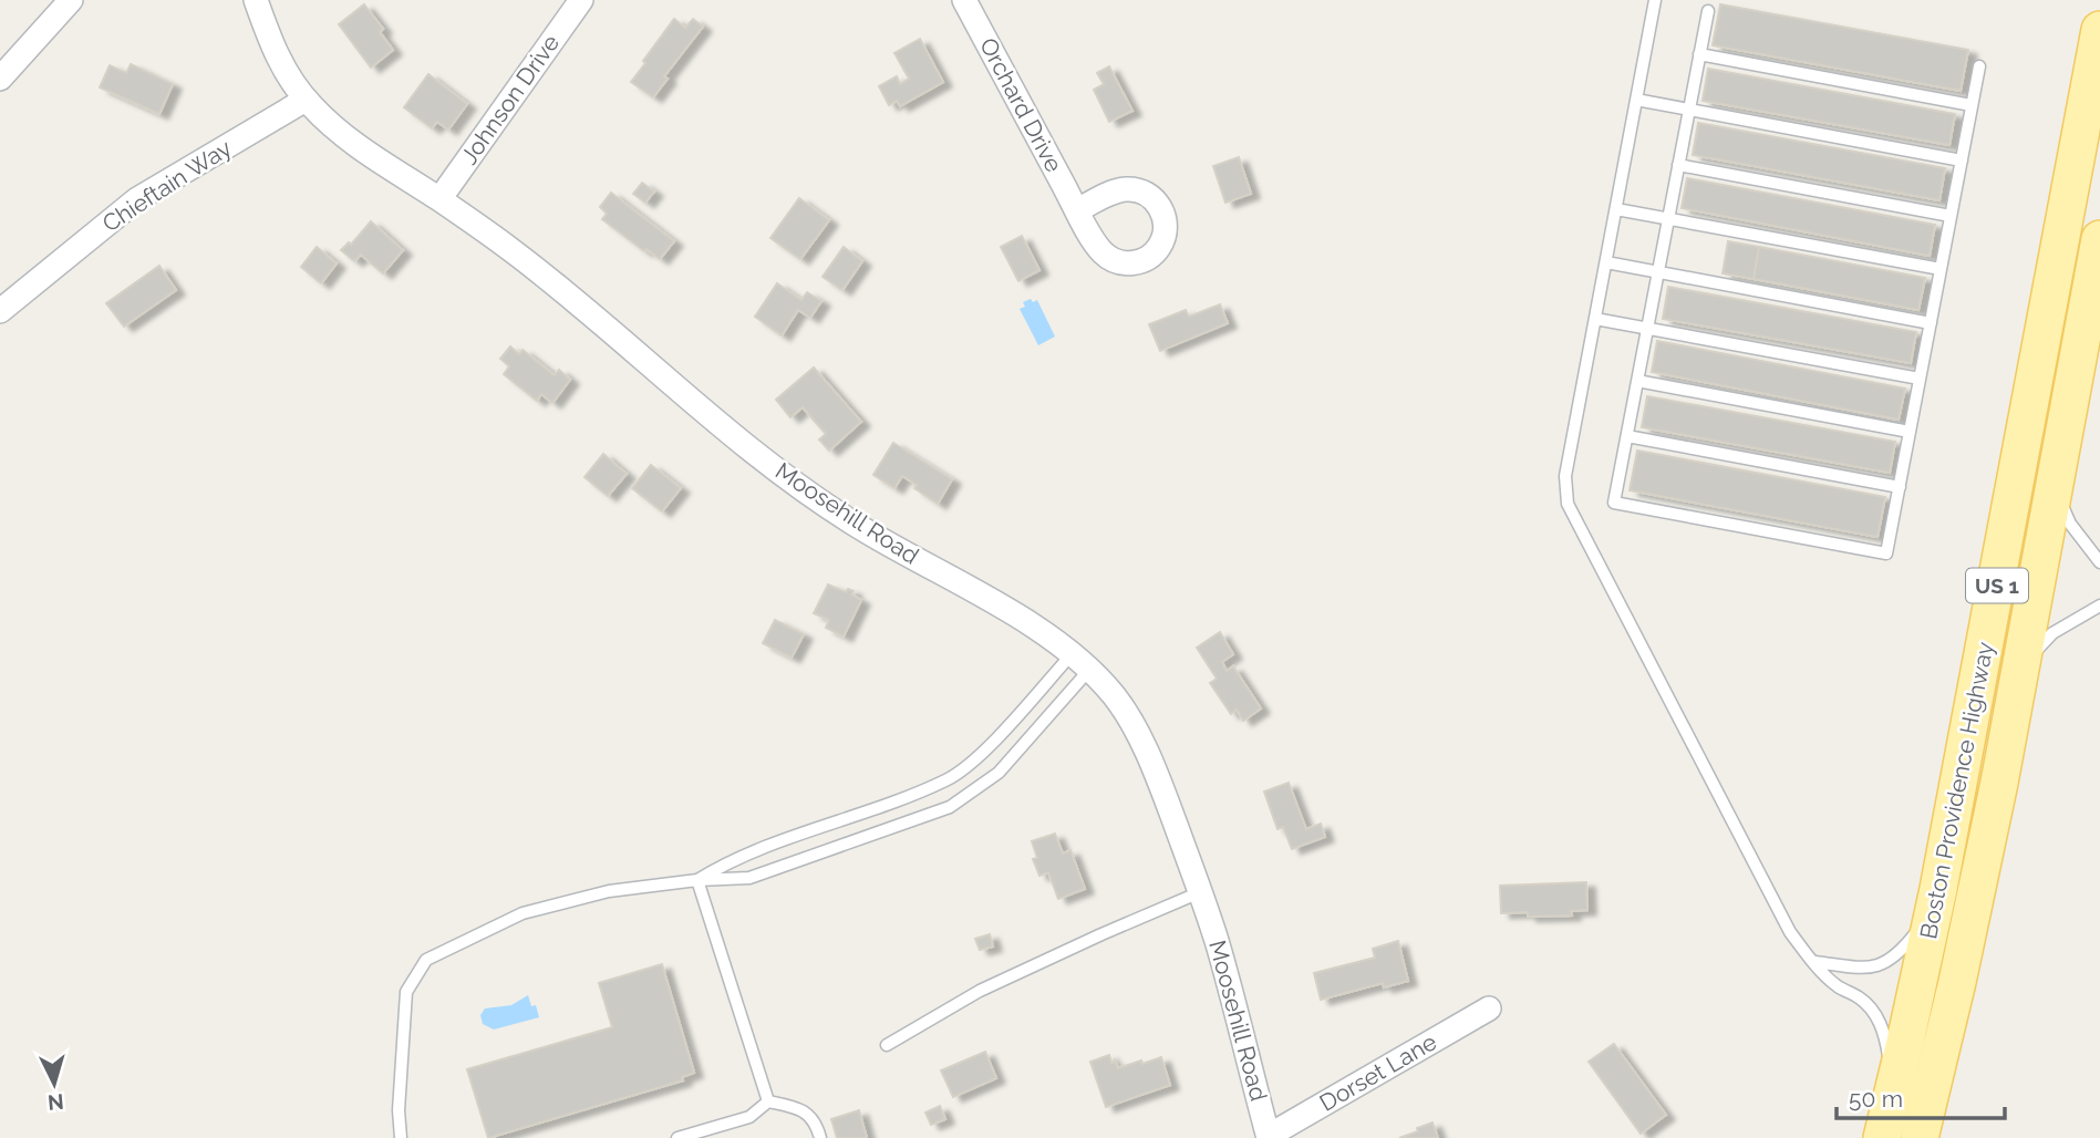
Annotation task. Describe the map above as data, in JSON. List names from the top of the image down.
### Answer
{
  "streets": {
    "main road": ["US 1", "Boston Providence Highway"],
    "street": [
      "Johnson Drive",
      "Orchard Drive",
      "Chieftain Way",
      "Moosehill Road",
      "Dorset Lane"
    ]
  },
  "crossings": [
    ["Johnson Drive", "Moosehill Road"],
    ["Chieftain Way", "Moosehill Road"],
    ["Moosehill Road", "Dorset Lane"]
  ],
  "scale_bar": "50 m",
  "north": "bottom"
}
